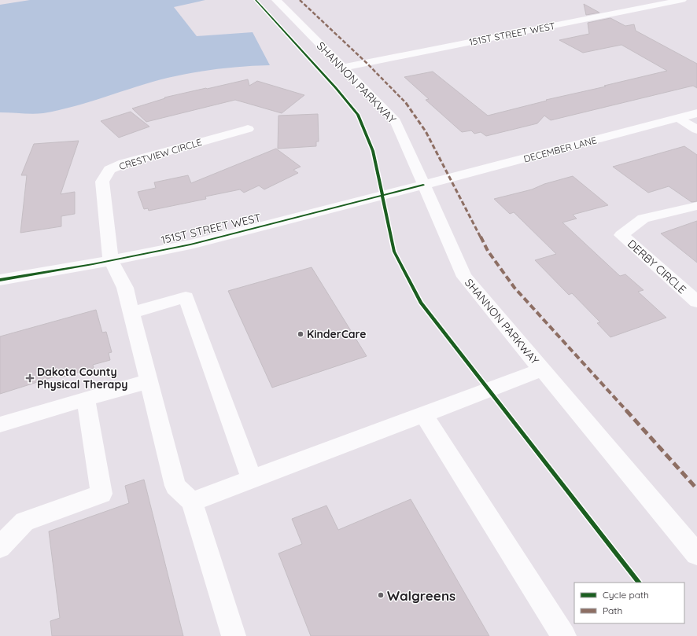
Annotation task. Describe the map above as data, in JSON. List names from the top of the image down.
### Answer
{
  "streets": {
    "street": [
      "151ST STREET WEST",
      "SHANNON PARKWAY",
      "DECEMBER LANE",
      "CRESTVIEW CIRCLE",
      "DERBY CIRCLE"
    ]
  },
  "crossings": [
    ["151ST STREET WEST", "SHANNON PARKWAY"],
    ["151ST STREET WEST", "DECEMBER LANE"],
    ["151ST STREET WEST", "CRESTVIEW CIRCLE"],
    ["SHANNON PARKWAY", "DECEMBER LANE"]
  ],
  "places": {
    "other": ["KinderCare", "Walgreens"],
    "health": ["Dakota County Physical Therapy"]
  },
  "legend": ["Cycle path", "Path"]
}
